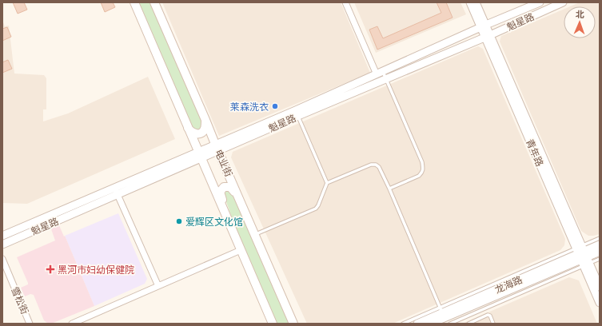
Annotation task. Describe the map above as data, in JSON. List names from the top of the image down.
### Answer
{
  "streets": {
    "main road": ["电业街"],
    "street": [
      "魁星路",
      "青年路",
      "龙海路",
      "雪松街"
    ]
  },
  "crossings": [
    ["魁星路", "青年路"],
    ["魁星路", "电业街"],
    ["青年路", "龙海路"]
  ],
  "places": {
    "other": ["莱森洗衣", "爱辉区文化馆"],
    "health": ["黑河市妇幼保健院"]
  },
  "north": "top"
}
